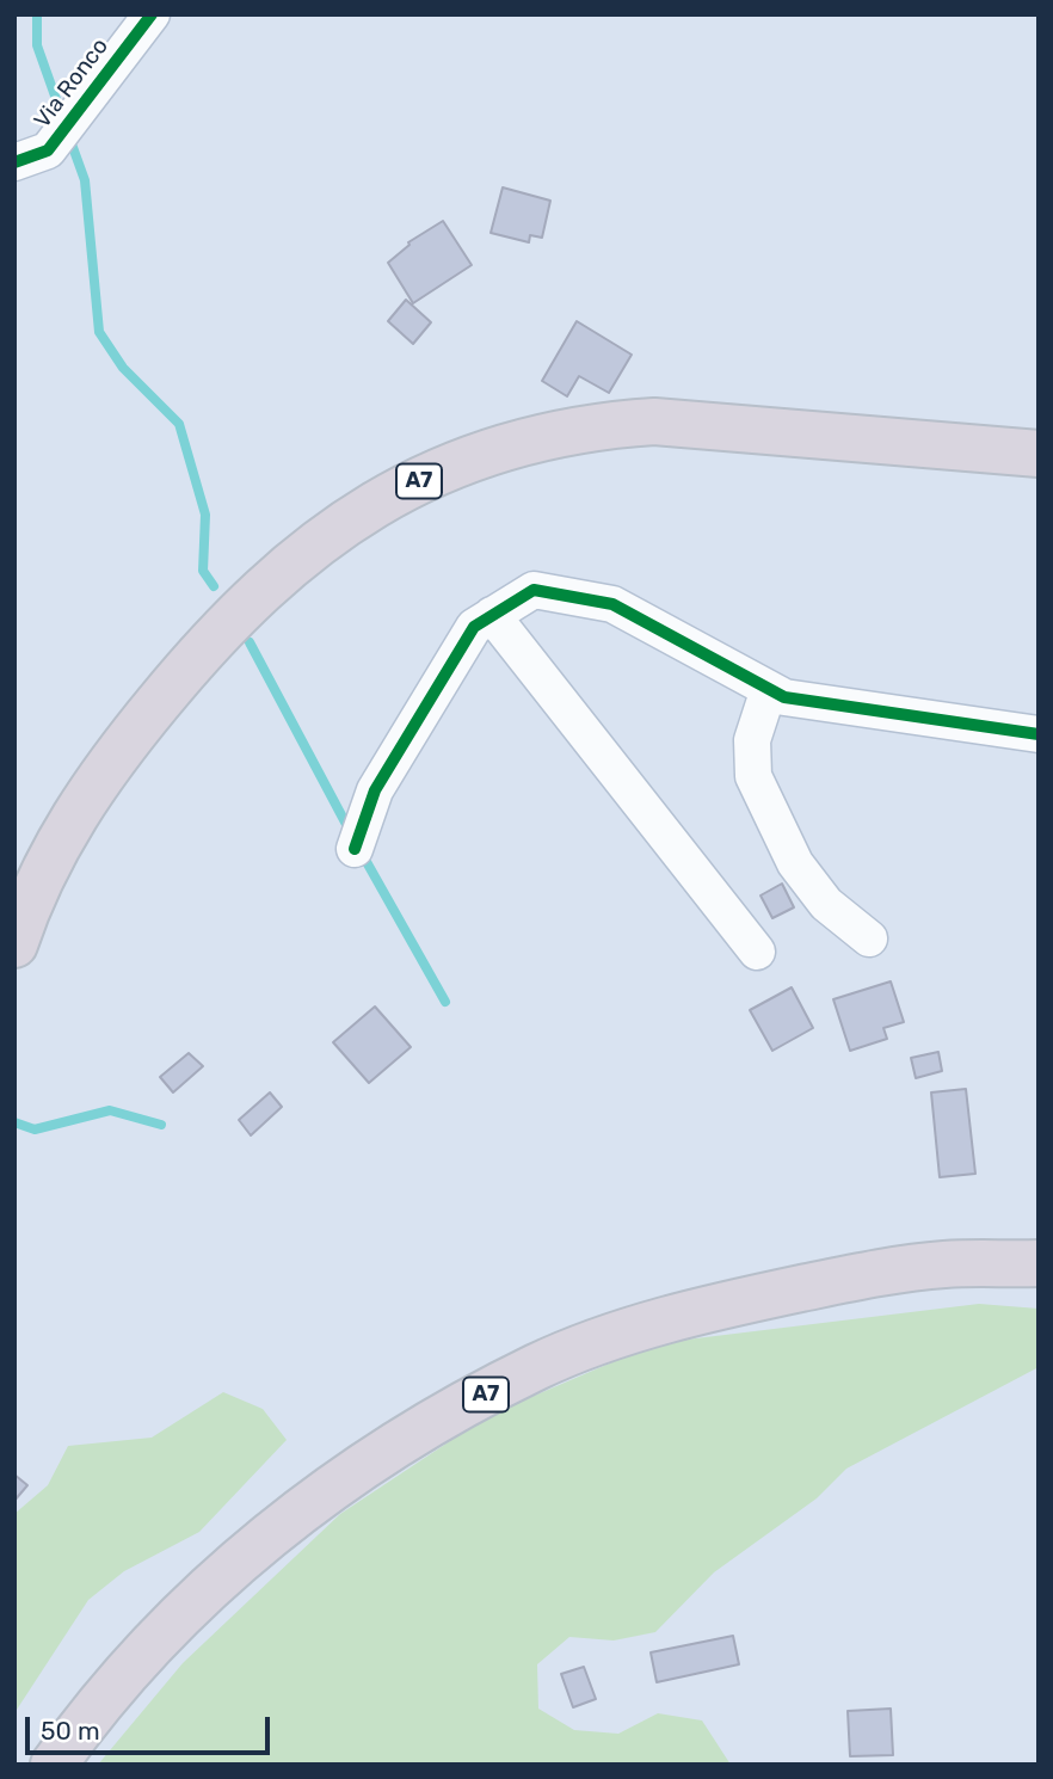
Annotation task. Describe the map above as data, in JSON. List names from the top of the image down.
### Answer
{
  "streets": {
    "highway": ["A7"],
    "street": ["Via Ronco"]
  },
  "scale_bar": "50 m"
}
